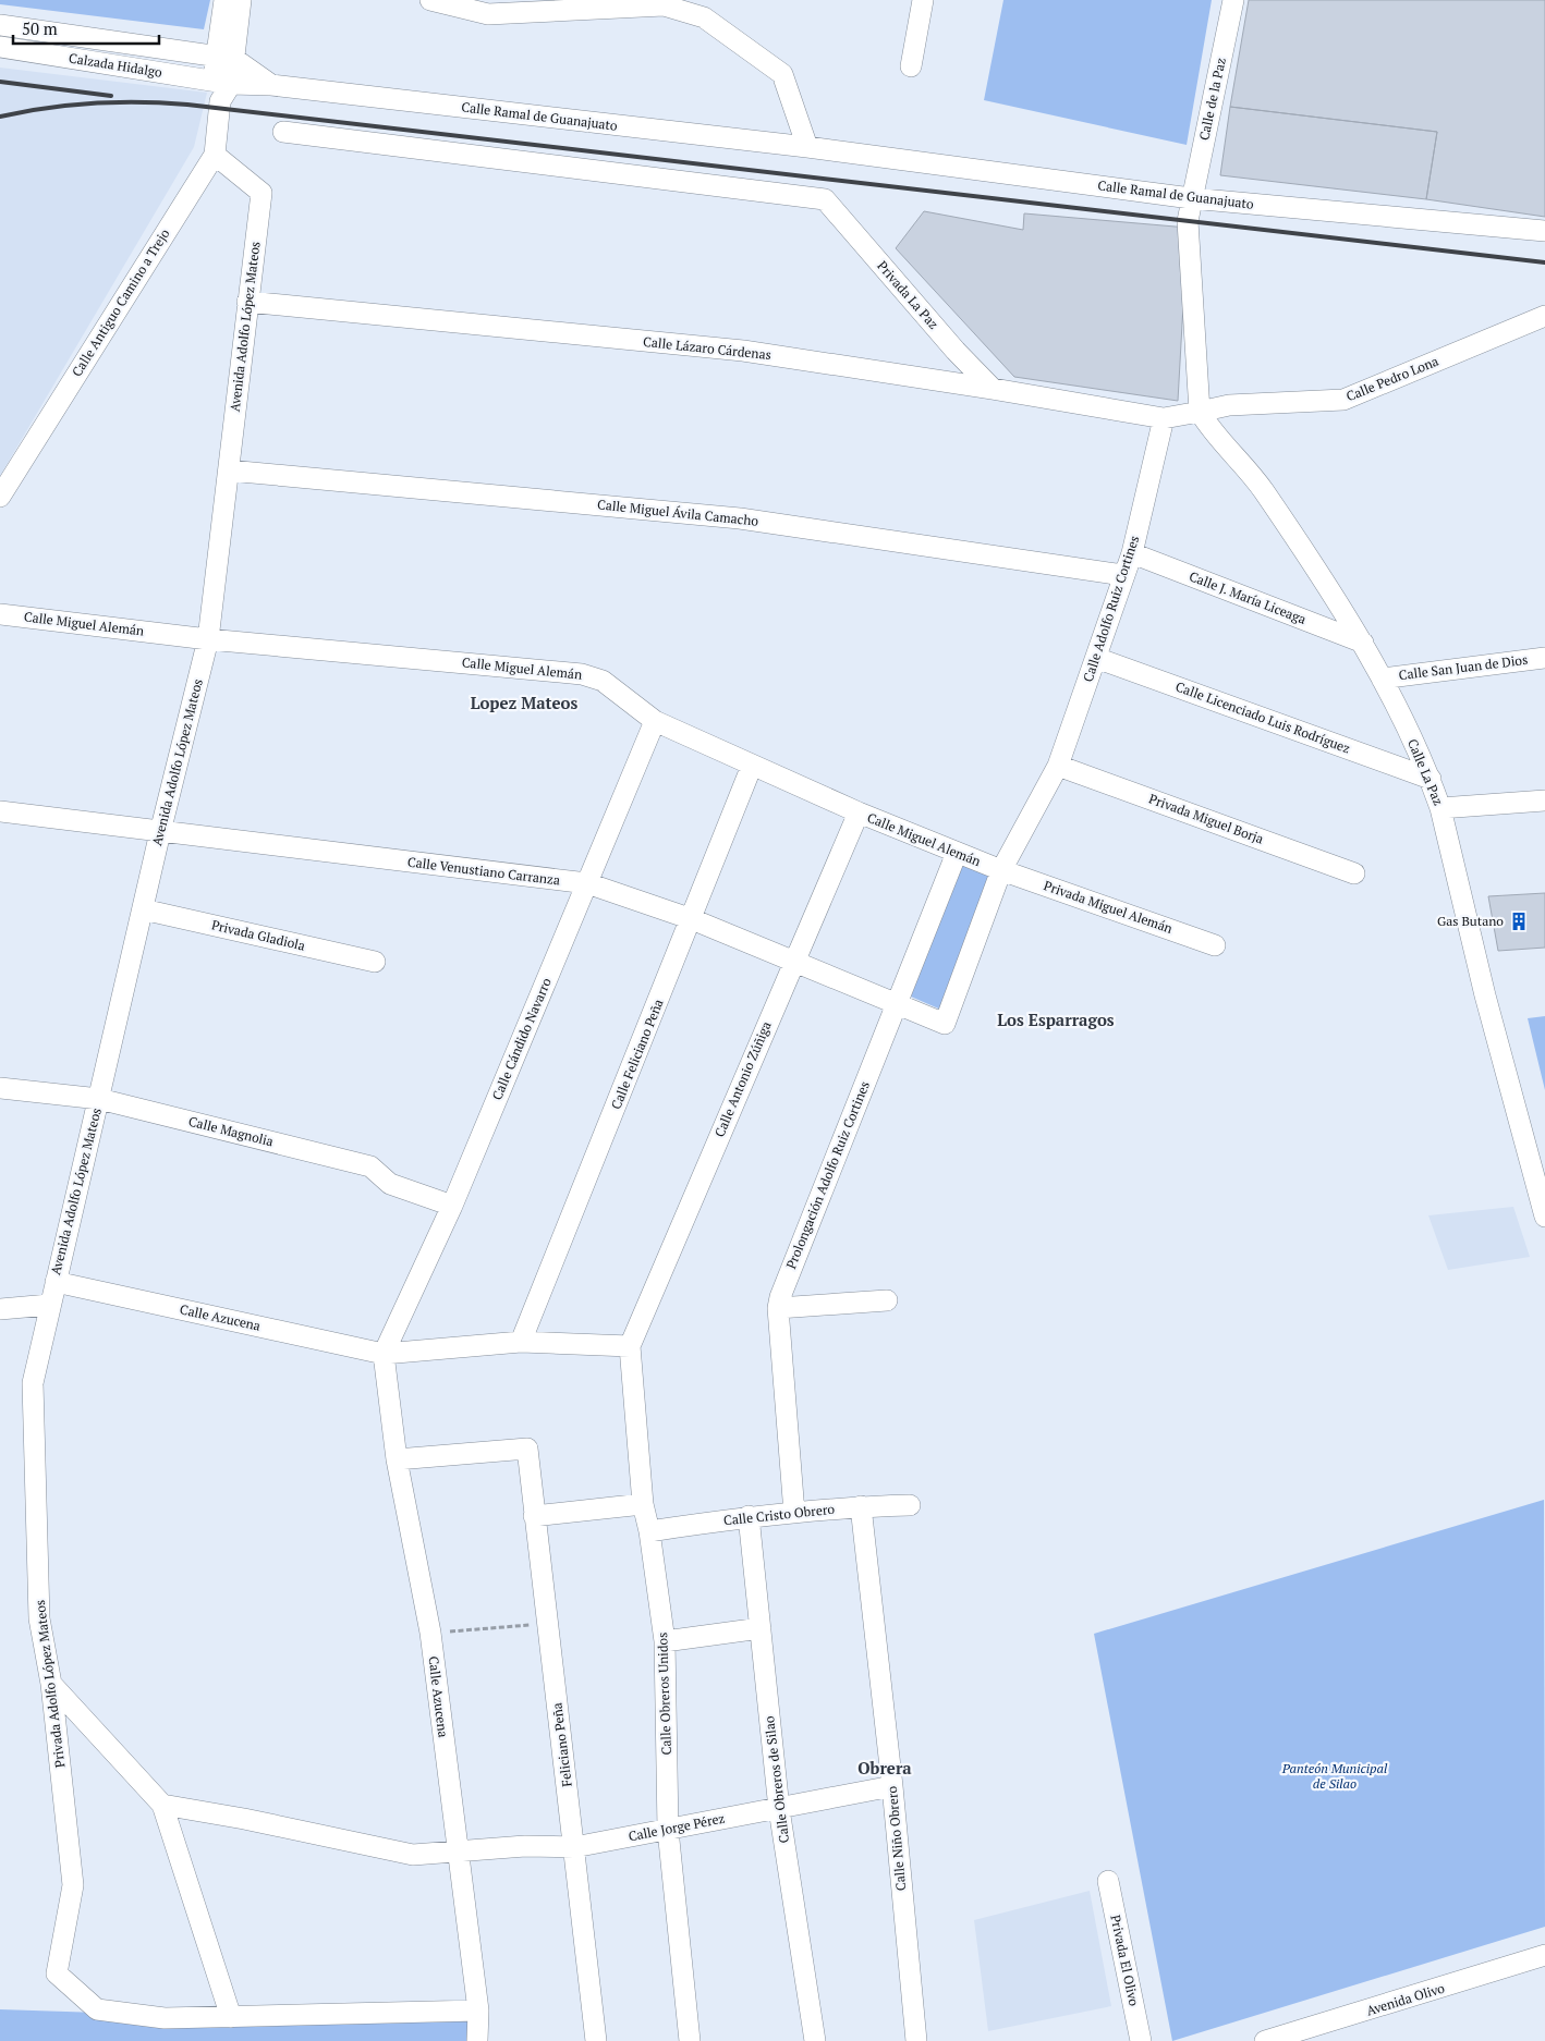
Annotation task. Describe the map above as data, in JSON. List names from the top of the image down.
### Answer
{
  "streets": {
    "street": [
      "Calzada Hidalgo",
      "Calle de la Paz",
      "Calle Ramal de Guanajuato",
      "Privada La Paz",
      "Calle Antiguo Camino a Trejo",
      "Avenida Adolfo López Mateos",
      "Calle Lázaro Cárdenas",
      "Calle Pedro Lona",
      "Calle Miguel Ávila Camacho",
      "Calle J. María Liceaga",
      "Calle Adolfo Ruiz Cortines",
      "Calle Miguel Alemán",
      "Calle San Juan de Dios",
      "Calle Licenciado Luis Rodríguez",
      "Calle La Paz",
      "Privada Miguel Borja",
      "Calle Venustiano Carranza",
      "Privada Miguel Alemán",
      "Privada Gladiola",
      "Calle Cándido Navarro",
      "Calle Feliciano Peña",
      "Calle Antonio Zúñiga",
      "Calle Magnolia",
      "Prolongación Adolfo Ruiz Cortines",
      "Calle Azucena",
      "Calle Cristo Obrero",
      "Privada Adolfo López Mateos",
      "Calle Obreros Unidos",
      "Feliciano Peña",
      "Calle Obreros de Silao",
      "Calle Jorge Pérez",
      "Calle Niño Obrero",
      "Privada El Olivo",
      "Avenida Olivo"
    ]
  },
  "crossings": [
    ["Calzada Hidalgo", "Calle Ramal de Guanajuato"],
    ["Calzada Hidalgo", "Calle Antiguo Camino a Trejo"],
    ["Calle de la Paz", "Calle Ramal de Guanajuato"],
    ["Calle Ramal de Guanajuato", "Calle Antiguo Camino a Trejo"],
    ["Privada La Paz", "Calle Lázaro Cárdenas"],
    ["Calle Antiguo Camino a Trejo", "Avenida Adolfo López Mateos"],
    ["Avenida Adolfo López Mateos", "Calle Lázaro Cárdenas"],
    ["Avenida Adolfo López Mateos", "Calle Miguel Ávila Camacho"],
    ["Avenida Adolfo López Mateos", "Calle Miguel Alemán"],
    ["Avenida Adolfo López Mateos", "Calle Venustiano Carranza"],
    ["Avenida Adolfo López Mateos", "Privada Gladiola"],
    ["Avenida Adolfo López Mateos", "Calle Magnolia"],
    ["Avenida Adolfo López Mateos", "Calle Azucena"],
    ["Avenida Adolfo López Mateos", "Privada Adolfo López Mateos"],
    ["Calle Lázaro Cárdenas", "Calle Adolfo Ruiz Cortines"],
    ["Calle Pedro Lona", "Calle La Paz"],
    ["Calle Miguel Ávila Camacho", "Calle Adolfo Ruiz Cortines"],
    ["Calle J. María Liceaga", "Calle Adolfo Ruiz Cortines"],
    ["Calle J. María Liceaga", "Calle La Paz"],
    ["Calle Adolfo Ruiz Cortines", "Calle Miguel Alemán"],
    ["Calle Adolfo Ruiz Cortines", "Calle Licenciado Luis Rodríguez"],
    ["Calle Adolfo Ruiz Cortines", "Privada Miguel Borja"],
    ["Calle Adolfo Ruiz Cortines", "Calle Venustiano Carranza"],
    ["Calle Adolfo Ruiz Cortines", "Privada Miguel Alemán"],
    ["Calle Miguel Alemán", "Privada Miguel Alemán"],
    ["Calle Miguel Alemán", "Calle Cándido Navarro"],
    ["Calle Miguel Alemán", "Calle Feliciano Peña"],
    ["Calle Miguel Alemán", "Calle Antonio Zúñiga"],
    ["Calle Miguel Alemán", "Prolongación Adolfo Ruiz Cortines"],
    ["Calle San Juan de Dios", "Calle La Paz"],
    ["Calle Licenciado Luis Rodríguez", "Calle La Paz"],
    ["Calle Venustiano Carranza", "Calle Cándido Navarro"],
    ["Calle Venustiano Carranza", "Calle Feliciano Peña"],
    ["Calle Venustiano Carranza", "Calle Antonio Zúñiga"],
    ["Calle Venustiano Carranza", "Prolongación Adolfo Ruiz Cortines"],
    ["Calle Cándido Navarro", "Calle Magnolia"],
    ["Calle Cándido Navarro", "Calle Azucena"],
    ["Calle Feliciano Peña", "Calle Azucena"],
    ["Calle Antonio Zúñiga", "Calle Azucena"],
    ["Calle Antonio Zúñiga", "Calle Obreros Unidos"],
    ["Prolongación Adolfo Ruiz Cortines", "Calle Cristo Obrero"],
    ["Calle Azucena", "Calle Obreros Unidos"],
    ["Calle Azucena", "Feliciano Peña"],
    ["Calle Azucena", "Calle Jorge Pérez"],
    ["Calle Cristo Obrero", "Calle Obreros Unidos"],
    ["Calle Cristo Obrero", "Calle Obreros de Silao"],
    ["Calle Cristo Obrero", "Calle Niño Obrero"],
    ["Calle Obreros Unidos", "Calle Jorge Pérez"],
    ["Feliciano Peña", "Calle Jorge Pérez"],
    ["Calle Obreros de Silao", "Calle Jorge Pérez"],
    ["Calle Jorge Pérez", "Calle Niño Obrero"]
  ],
  "districts": ["Lopez Mateos", "Los Esparragos", "Obrera"],
  "parks": ["Panteón Municipal de Silao"],
  "places": {
    "building": ["Gas Butano"]
  },
  "scale_bar": "50 m"
}
